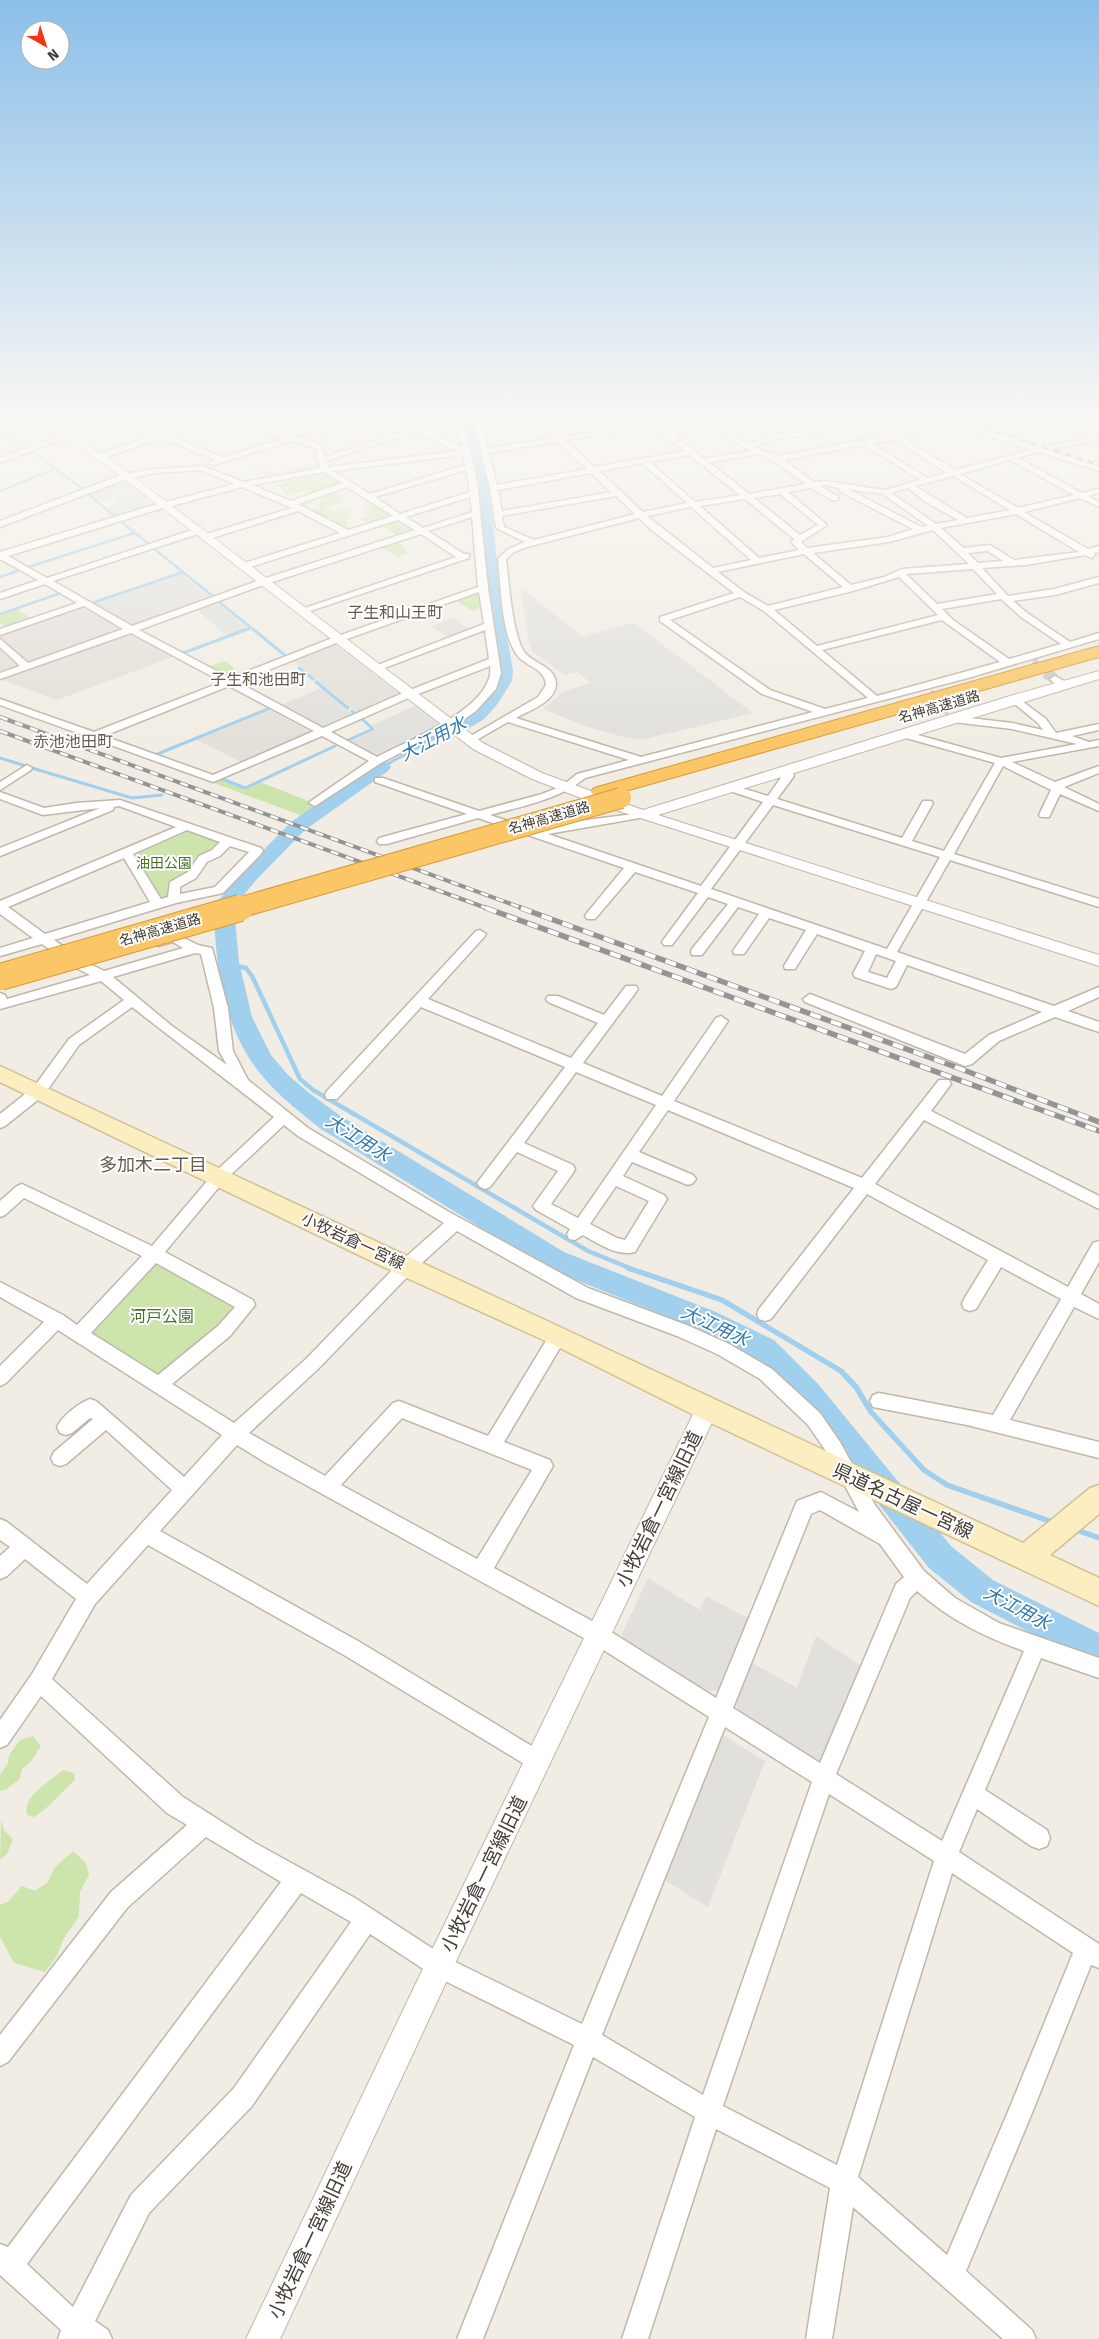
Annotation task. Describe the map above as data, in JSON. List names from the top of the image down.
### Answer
{
  "streets": {
    "highway": ["名神高速道路"],
    "main road": ["小牧岩倉一宮線", "県道名古屋一宮線"],
    "street": ["小牧岩倉一宮線旧道"]
  },
  "crossings": [
    ["小牧岩倉一宮線", "県道名古屋一宮線"],
    ["小牧岩倉一宮線", "小牧岩倉一宮線旧道"],
    ["県道名古屋一宮線", "小牧岩倉一宮線旧道"]
  ],
  "districts": [
    "子生和山王町",
    "子生和池田町",
    "赤池池田町",
    "多加木二丁目"
  ],
  "water": ["大江用水"],
  "parks": ["油田公園", "河戸公園"],
  "north": "bottom right"
}
